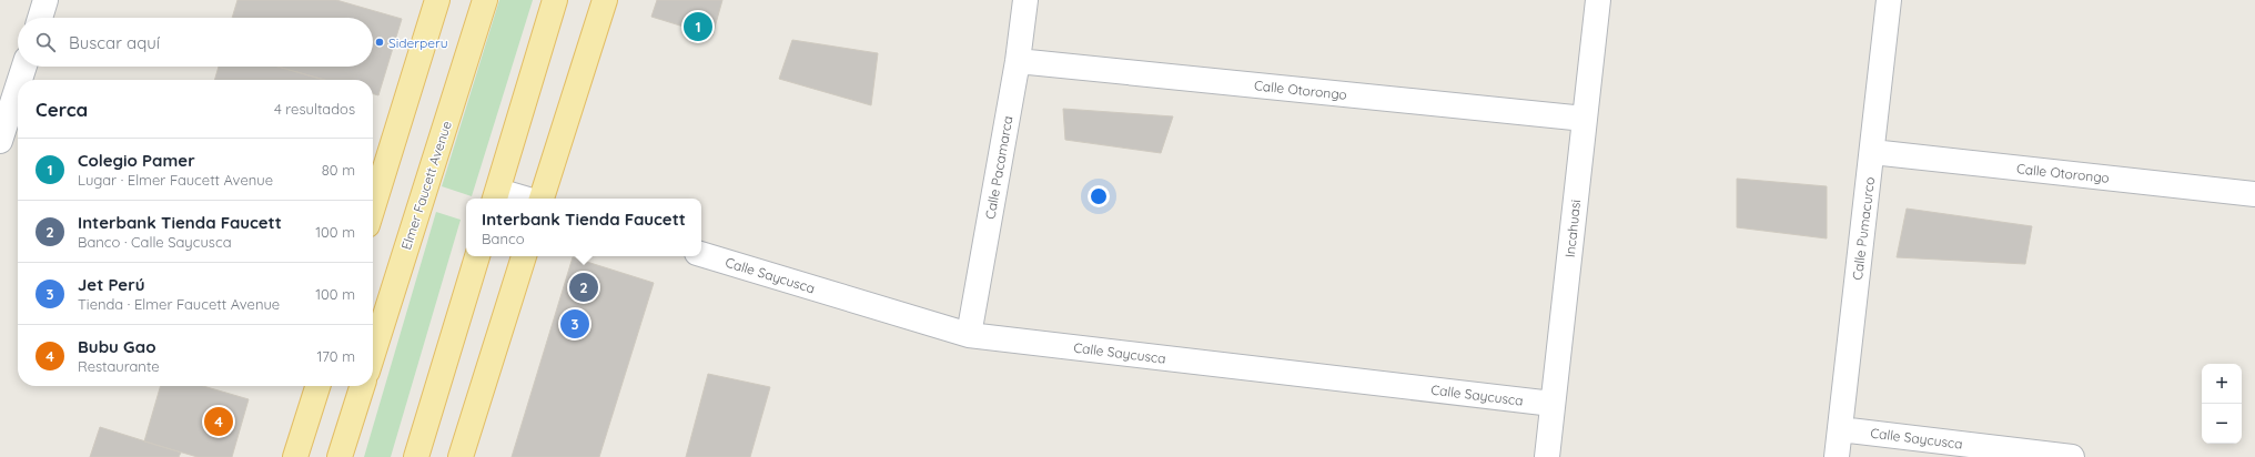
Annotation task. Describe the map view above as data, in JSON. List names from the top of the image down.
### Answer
{
  "streets": {
    "main road": ["Elmer Faucett Avenue"],
    "street": [
      "Calle Otorongo",
      "Calle Pacamarca",
      "Incahuasi",
      "Calle Pumacurco",
      "Calle Saycusca"
    ]
  },
  "crossings": [
    ["Calle Otorongo", "Calle Pacamarca"],
    ["Calle Otorongo", "Incahuasi"],
    ["Calle Otorongo", "Calle Pumacurco"],
    ["Calle Pacamarca", "Calle Saycusca"],
    ["Incahuasi", "Calle Saycusca"],
    ["Calle Pumacurco", "Calle Saycusca"]
  ],
  "places": ["Siderperu"],
  "page": {
    "pins": [
      "1",
      "2",
      "3",
      "4"
    ],
    "search": "Buscar aquí",
    "heading": ["Cerca", "4 resultados"],
    "list": [
      {
        "mark": "1",
        "name": "Colegio Pamer",
        "note": "Lugar · Elmer Faucett Avenue",
        "value": "80 m"
      },
      {
        "mark": "2",
        "name": "Interbank Tienda Faucett",
        "note": "Banco · Calle Saycusca",
        "value": "100 m"
      },
      {
        "mark": "3",
        "name": "Jet Perú",
        "note": "Tienda · Elmer Faucett Avenue",
        "value": "100 m"
      },
      {
        "mark": "4",
        "name": "Bubu Gao",
        "note": "Restaurante",
        "value": "170 m"
      }
    ],
    "popup": ["Interbank Tienda Faucett", "Banco"],
    "map_buttons": ["+", "−"]
  }
}
